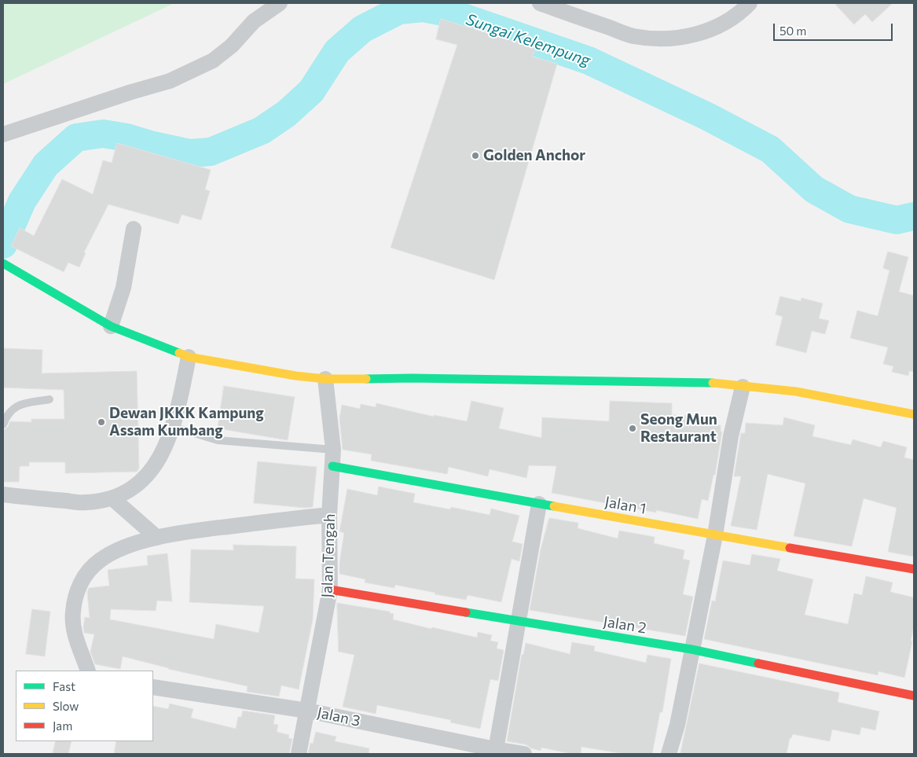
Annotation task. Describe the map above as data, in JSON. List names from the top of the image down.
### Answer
{
  "streets": {
    "street": [
      "Jalan 1",
      "Jalan Tengah",
      "Jalan 2",
      "Jalan 3"
    ]
  },
  "crossings": [
    ["Jalan 1", "Jalan Tengah"],
    ["Jalan Tengah", "Jalan 2"],
    ["Jalan Tengah", "Jalan 3"]
  ],
  "water": ["Sungai Kelempung"],
  "places": ["Golden Anchor", "Dewan JKKK Kampung Assam Kumbang", "Seong Mun Restaurant"],
  "legend": ["Fast", "Slow", "Jam"],
  "scale_bar": "50 m"
}
